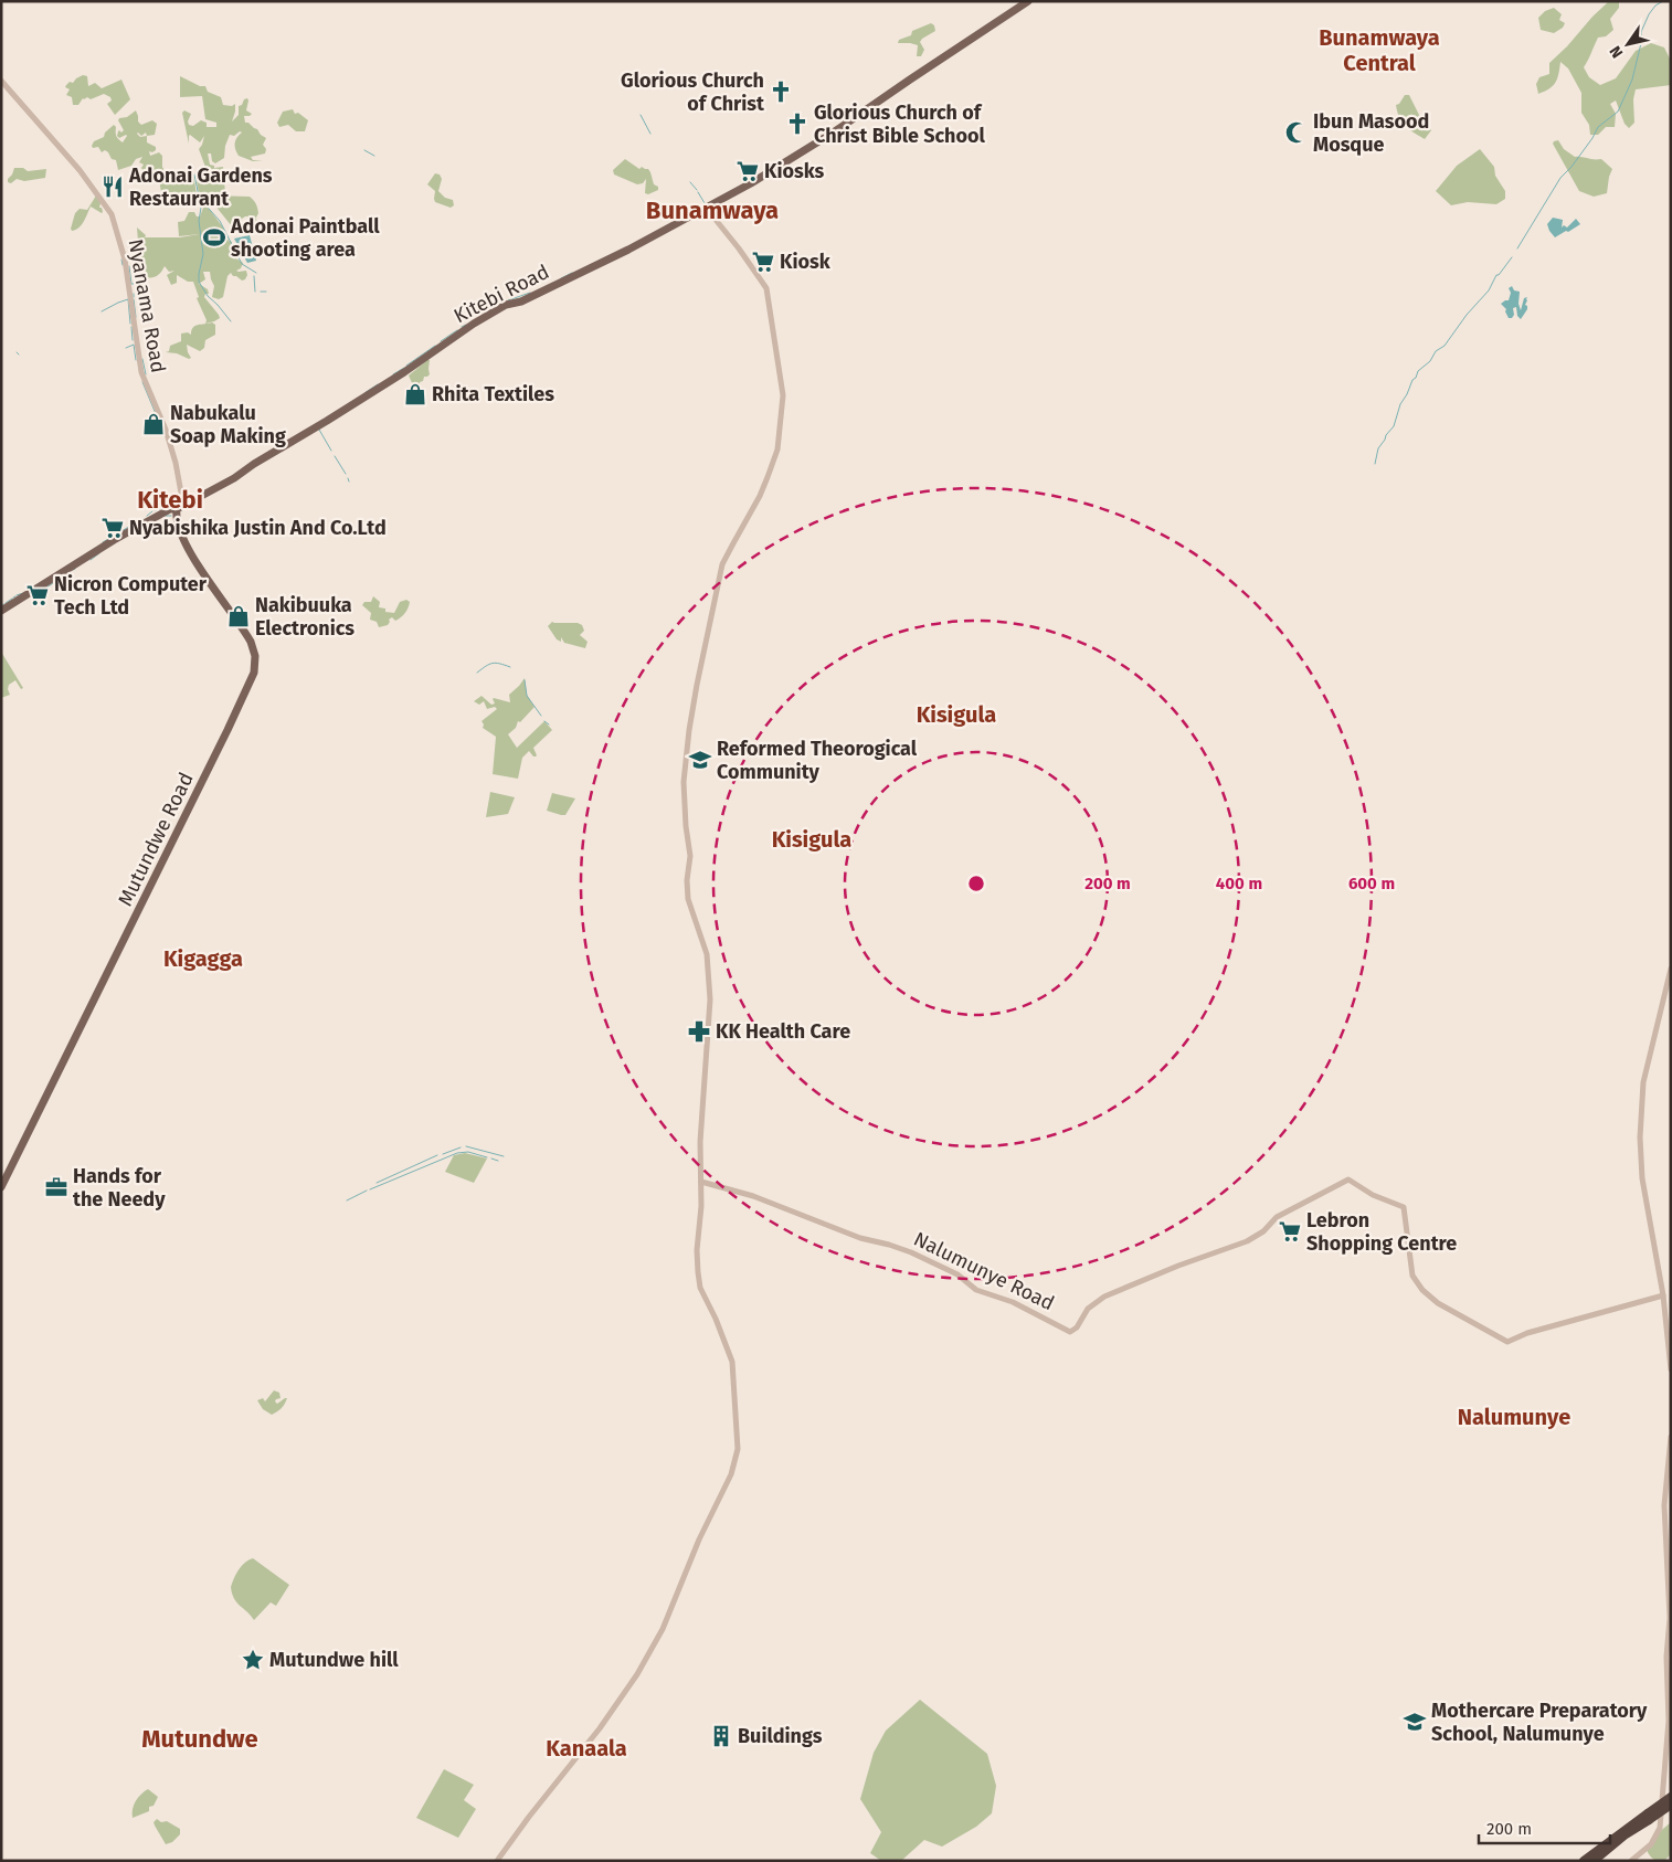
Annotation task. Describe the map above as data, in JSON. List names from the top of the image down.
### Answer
{
  "streets": {
    "main road": ["Kitebi Road", "Mutundwe Road"],
    "street": ["Nyanama Road", "Nalumunye Road"]
  },
  "crossings": [
    ["Kitebi Road", "Nyanama Road"],
    ["Kitebi Road", "Mutundwe Road"],
    ["Nyanama Road", "Mutundwe Road"]
  ],
  "districts": [
    "Bunamwaya Central",
    "Bunamwaya",
    "Kitebi",
    "Kisigula",
    "Kisigula",
    "Kigagga",
    "Nalumunye",
    "Mutundwe",
    "Kanaala"
  ],
  "places": {
    "church": ["Glorious Church of Christ", "Glorious Church of Christ Bible School"],
    "mosque": ["Ibun Masood Mosque"],
    "supermarket": [
      "Kiosks",
      "Kiosk",
      "Nyabishika Justin And Co.Ltd",
      "Nicron Computer Tech Ltd",
      "Lebron Shopping Centre"
    ],
    "restaurant": ["Adonai Gardens Restaurant"],
    "sports": ["Adonai Paintball shooting area"],
    "shop": ["Rhita Textiles", "Nabukalu Soap Making", "Nakibuuka Electronics"],
    "school or university": ["Reformed Theorogical Community", "Mothercare Preparatory School, Nalumunye"],
    "pharmacy": ["KK Health Care"],
    "office": ["Hands for the Needy"],
    "place": ["Mutundwe hill"],
    "building": ["Buildings"]
  },
  "scale_bar": "200 m",
  "north": "bottom left",
  "rings": ["200 m", "400 m", "600 m"]
}
